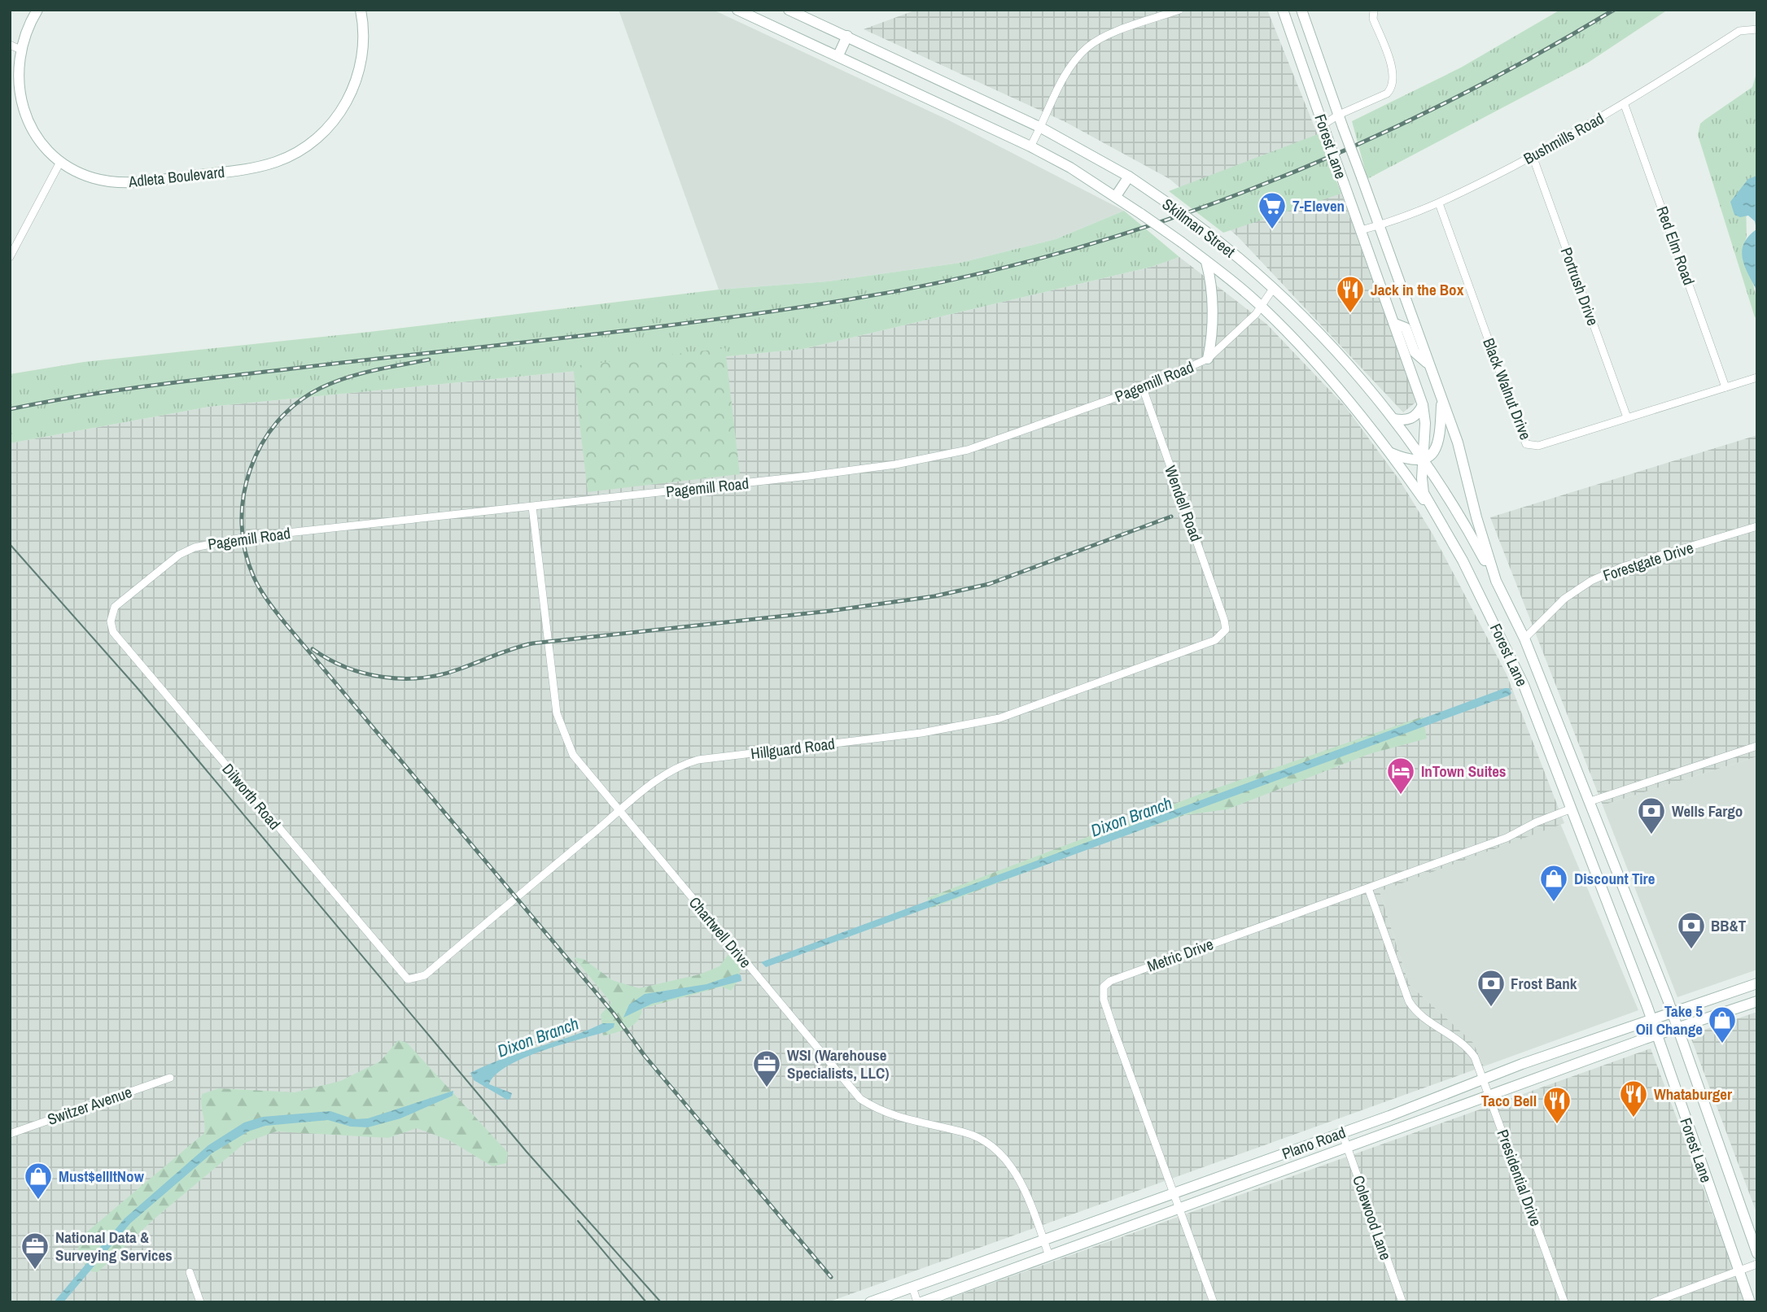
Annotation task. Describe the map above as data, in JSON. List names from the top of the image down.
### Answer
{
  "streets": {
    "main road": [
      "Forest Lane",
      "Adleta Boulevard",
      "Skillman Street",
      "Plano Road"
    ],
    "street": [
      "Bushmills Road",
      "Red Elm Road",
      "Portrush Drive",
      "Pagemill Road",
      "Black Walnut Drive",
      "Wendell Road",
      "Forestgate Drive",
      "Hillguard Road",
      "Dilworth Road",
      "Chartwell Drive",
      "Metric Drive",
      "Switzer Avenue",
      "Presidential Drive",
      "Colewood Lane"
    ]
  },
  "crossings": [
    ["Bushmills Road", "Forest Lane"],
    ["Bushmills Road", "Red Elm Road"],
    ["Bushmills Road", "Portrush Drive"],
    ["Bushmills Road", "Black Walnut Drive"],
    ["Forest Lane", "Skillman Street"],
    ["Forest Lane", "Forestgate Drive"],
    ["Forest Lane", "Metric Drive"],
    ["Forest Lane", "Plano Road"],
    ["Skillman Street", "Pagemill Road"],
    ["Red Elm Road", "Black Walnut Drive"],
    ["Portrush Drive", "Black Walnut Drive"],
    ["Pagemill Road", "Wendell Road"],
    ["Pagemill Road", "Dilworth Road"],
    ["Pagemill Road", "Chartwell Drive"],
    ["Wendell Road", "Hillguard Road"],
    ["Hillguard Road", "Dilworth Road"],
    ["Hillguard Road", "Chartwell Drive"],
    ["Chartwell Drive", "Plano Road"],
    ["Metric Drive", "Plano Road"],
    ["Metric Drive", "Presidential Drive"],
    ["Plano Road", "Presidential Drive"],
    ["Plano Road", "Colewood Lane"]
  ],
  "water": ["Dixon Branch"],
  "places": {
    "supermarket": ["7-Eleven"],
    "restaurant": ["Jack in the Box", "Whataburger", "Taco Bell"],
    "hotel": ["InTown Suites"],
    "bank": ["Wells Fargo", "BB&T", "Frost Bank"],
    "shop": ["Discount Tire", "Take 5 Oil Change", "Must$ellItNow"],
    "office": ["WSI (Warehouse Specialists, LLC)", "National Data & Surveying Services"]
  }
}
